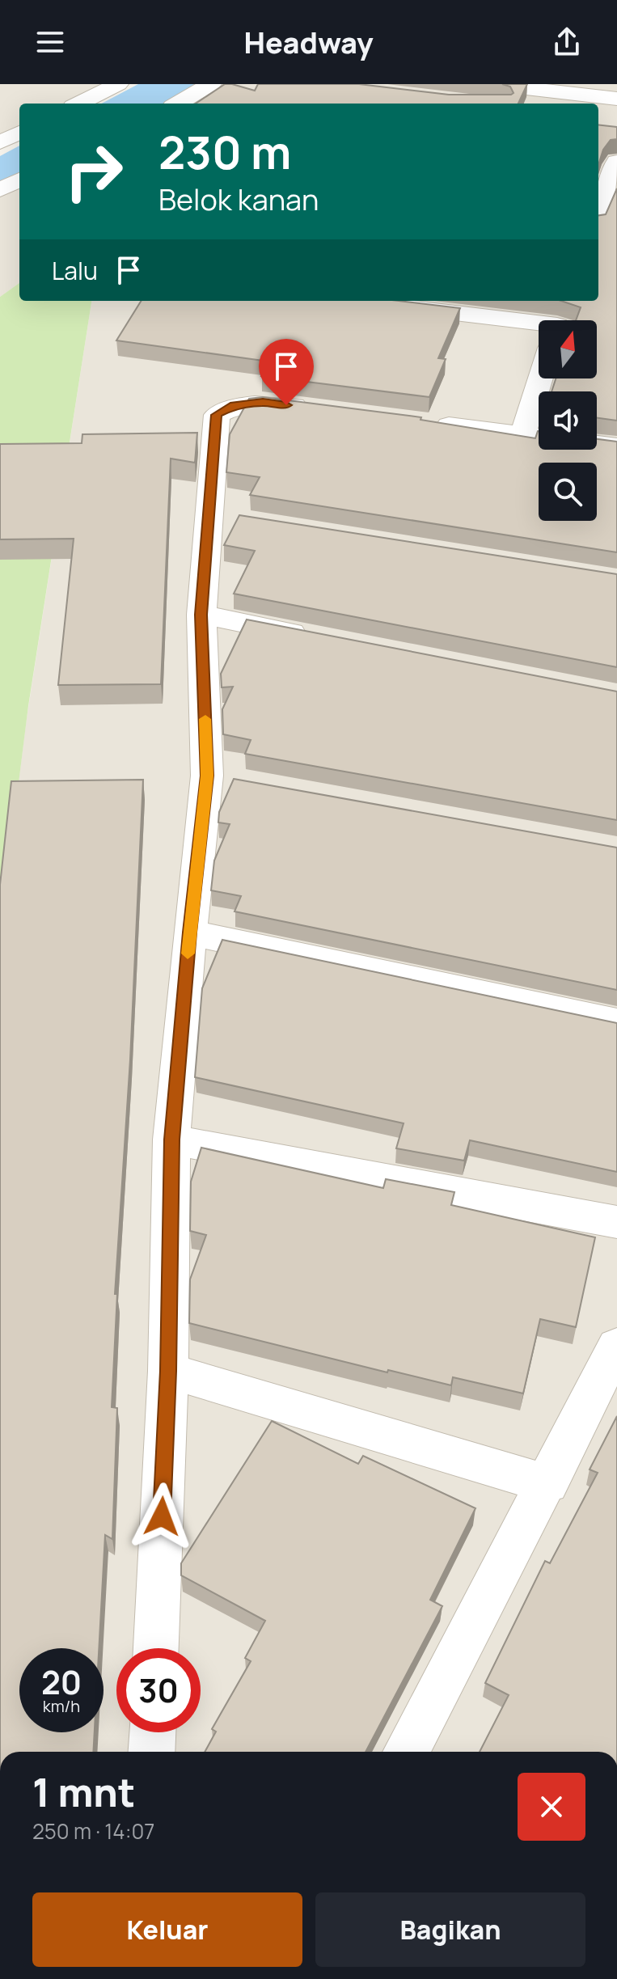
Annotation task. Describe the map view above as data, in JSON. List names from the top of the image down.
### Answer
{
  "north": "top",
  "page": {
    "header": "Headway",
    "turn": ["230 m", "Belok kanan"],
    "then": "Lalu",
    "speed": "20 km/h",
    "limit": "30",
    "heading": ["1 mnt", "250 m · 14:07"],
    "buttons": ["Keluar", "Bagikan"]
  }
}
